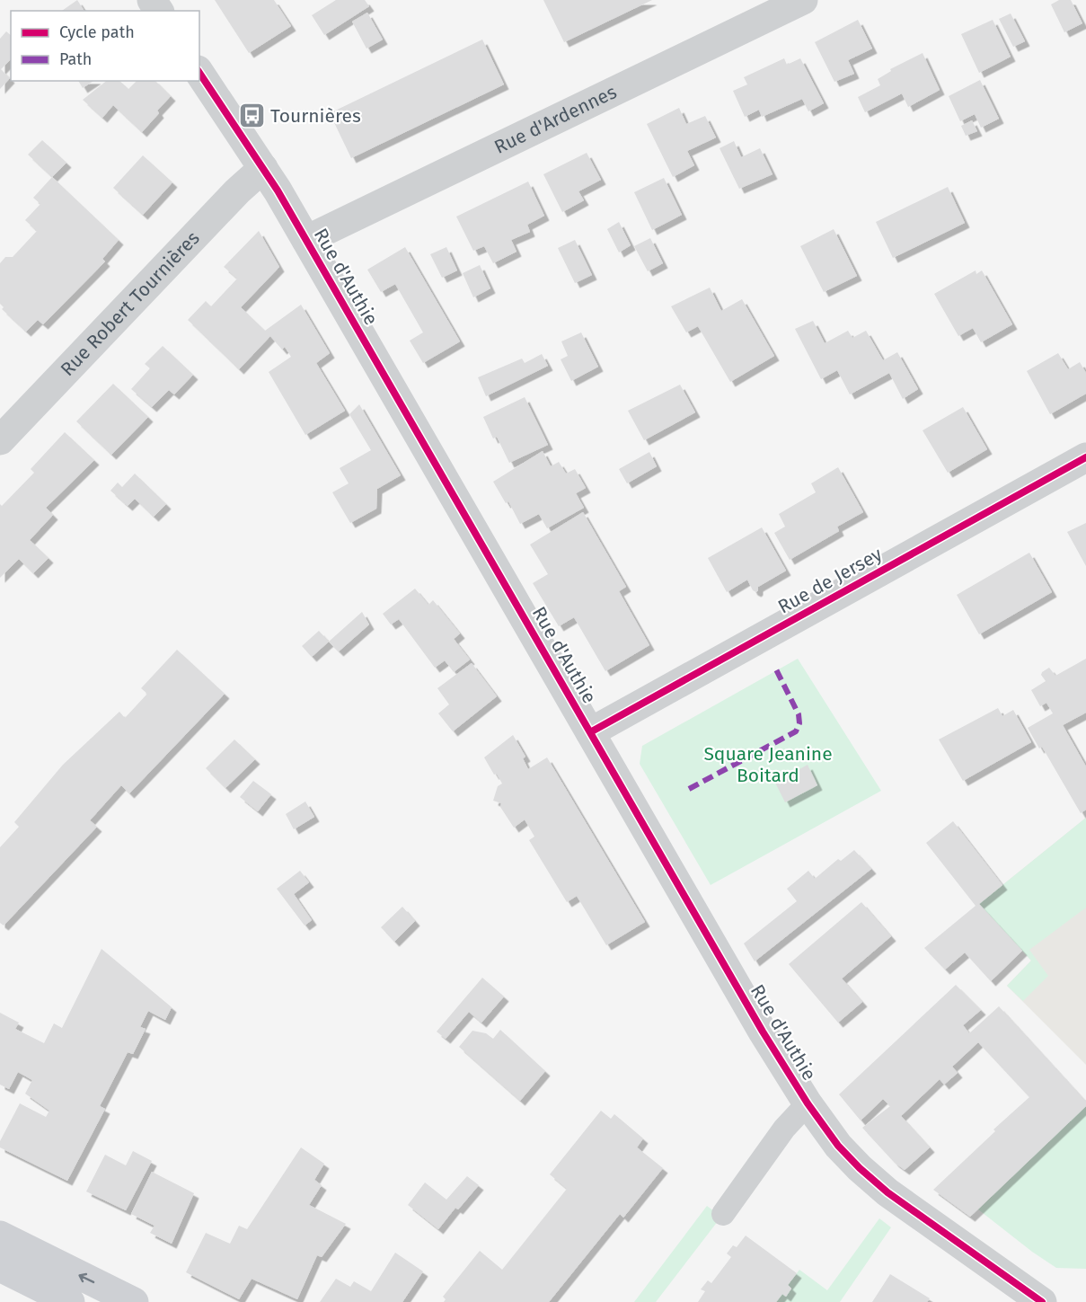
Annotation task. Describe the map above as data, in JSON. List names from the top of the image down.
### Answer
{
  "streets": {
    "street": [
      "Rue d'Ardennes",
      "Rue d'Authie",
      "Rue Robert Tournières",
      "Rue de Jersey"
    ]
  },
  "crossings": [
    ["Rue d'Ardennes", "Rue d'Authie"],
    ["Rue d'Authie", "Rue Robert Tournières"],
    ["Rue d'Authie", "Rue de Jersey"]
  ],
  "parks": ["Square Jeanine Boitard"],
  "places": {
    "bus stop": ["Tournières"]
  },
  "legend": ["Cycle path", "Path"]
}
